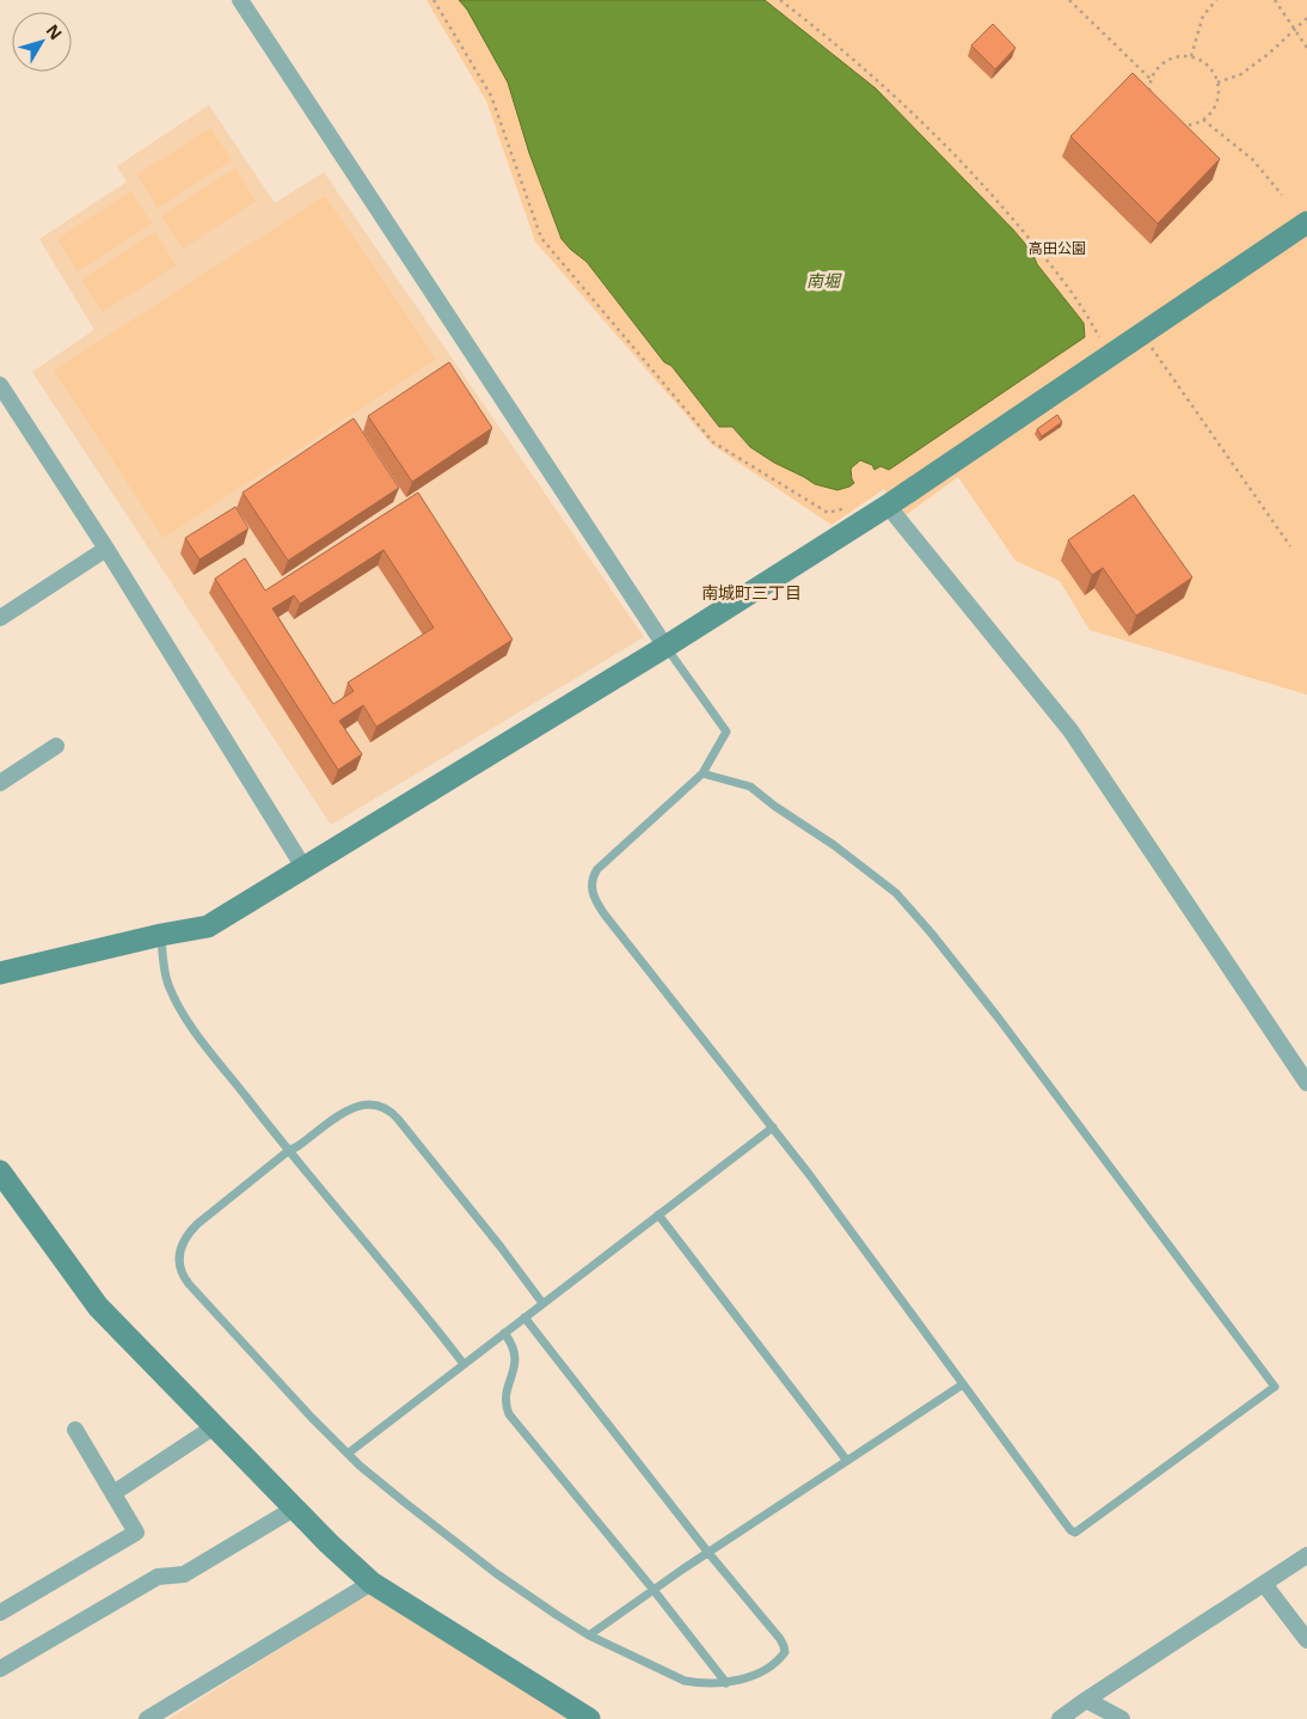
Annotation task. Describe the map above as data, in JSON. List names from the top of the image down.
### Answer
{
  "districts": ["南城町三丁目"],
  "water": ["南堀"],
  "parks": ["高田公園"],
  "north": "top right"
}
